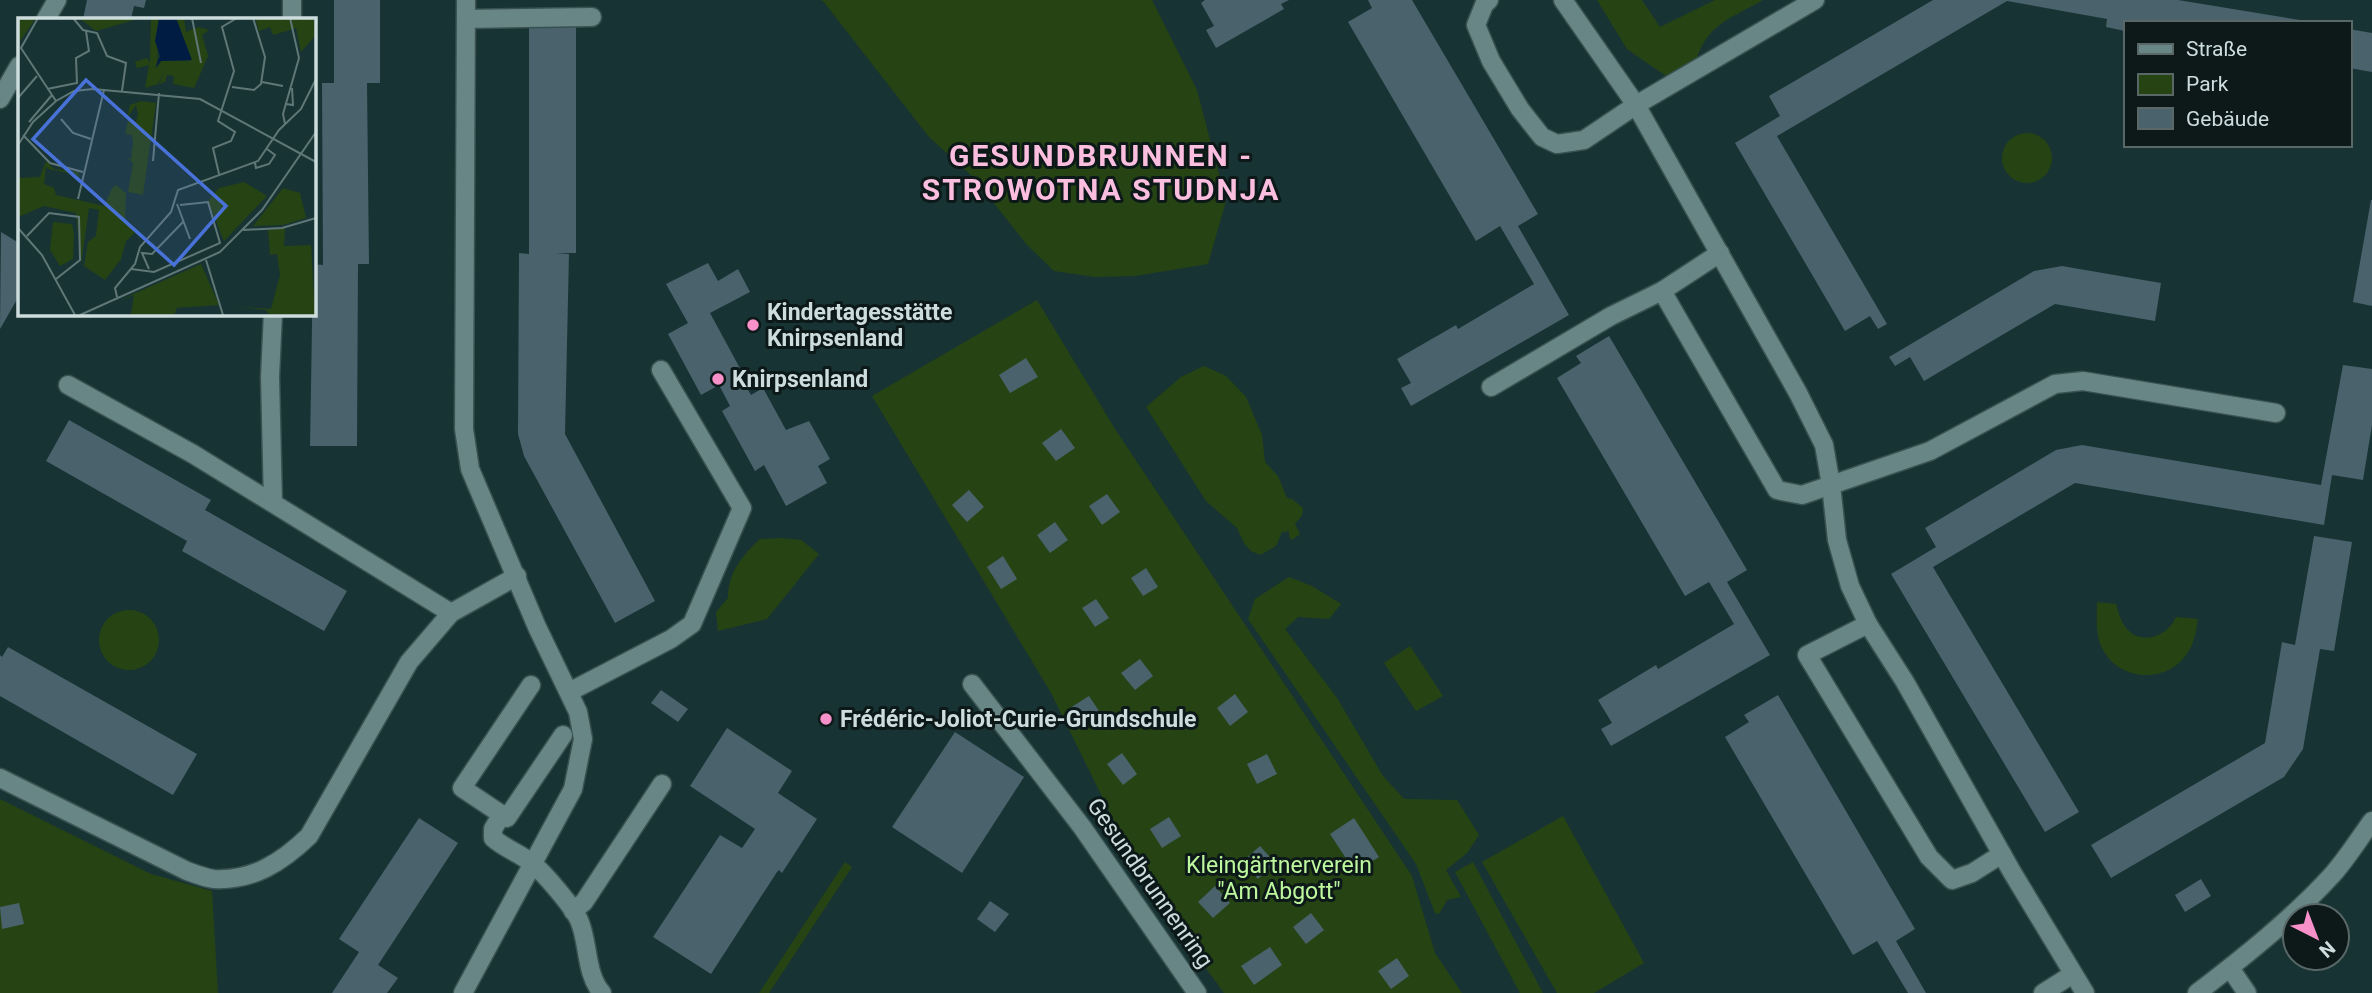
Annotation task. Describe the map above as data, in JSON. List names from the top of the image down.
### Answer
{
  "streets": {
    "street": ["Gesundbrunnenring"]
  },
  "districts": ["GESUNDBRUNNEN - STROWOTNA STUDNJA"],
  "parks": ["Kleingärtnerverein \"Am Abgott\""],
  "places": ["Kindertagesstätte Knirpsenland", "Knirpsenland", "Frédéric-Joliot-Curie-Grundschule"],
  "legend": ["Straße", "Park", "Gebäude"],
  "north": "bottom right"
}
